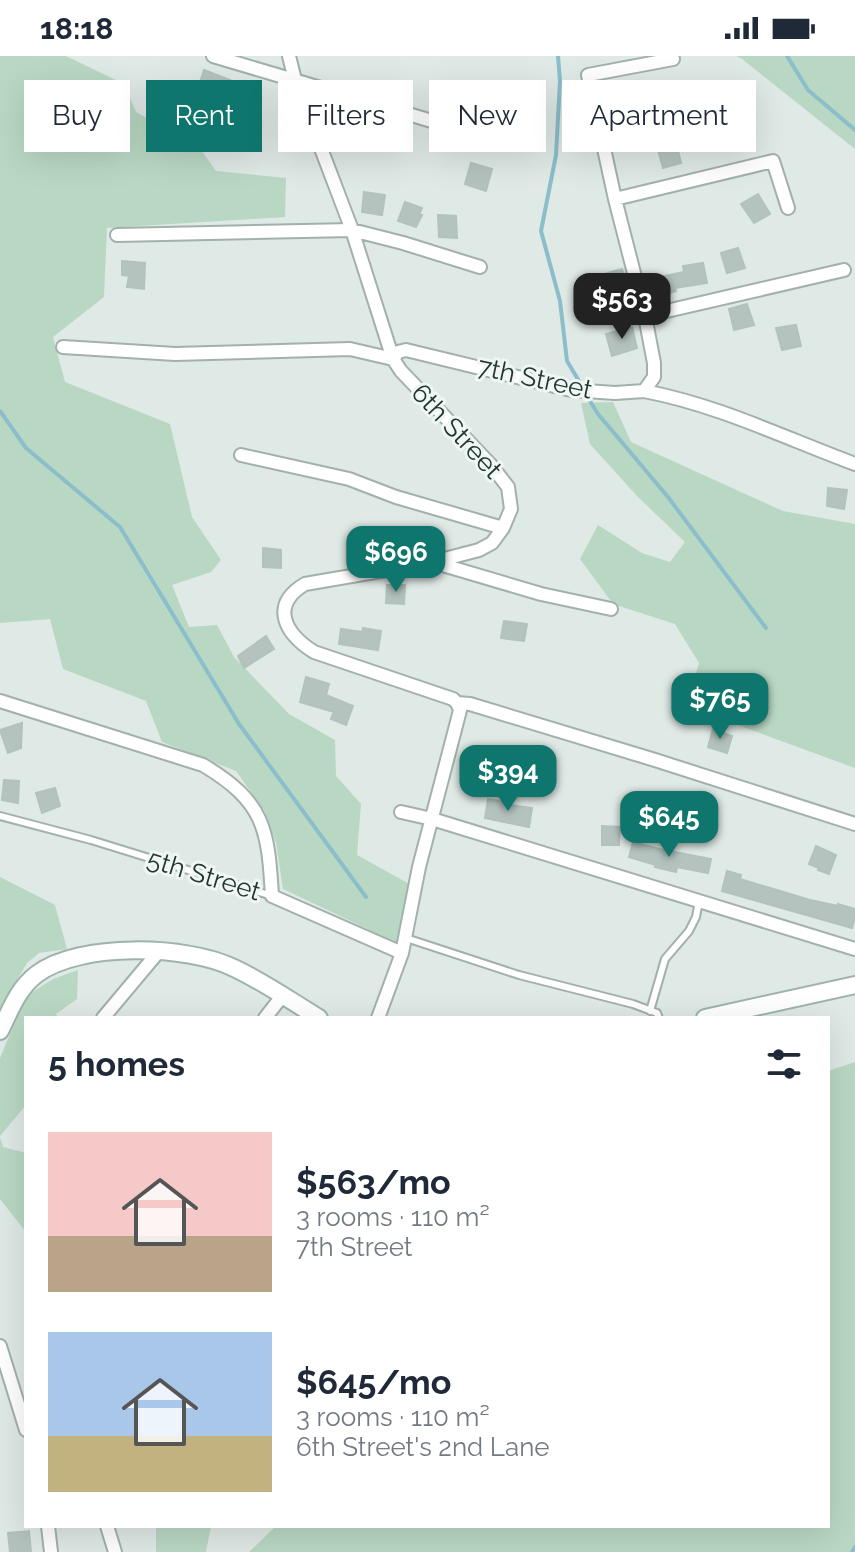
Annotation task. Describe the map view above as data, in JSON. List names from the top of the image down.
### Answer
{
  "streets": {
    "street": ["7th Street", "6th Street", "5th Street"]
  },
  "crossings": [
    ["7th Street", "6th Street"]
  ],
  "page": {
    "status": "18:18",
    "chip": [
      "Buy",
      "Rent",
      "Filters",
      "New",
      "Apartment"
    ],
    "price": [
      "$563",
      "$696",
      "$765",
      "$394",
      "$645"
    ],
    "heading": "5 homes",
    "list": [
      {
        "name": "$563/mo",
        "note": "3 rooms · 110 m² · 7th Street"
      },
      {
        "name": "$645/mo",
        "note": "3 rooms · 110 m² · 6th Street's 2nd Lane"
      }
    ]
  }
}
